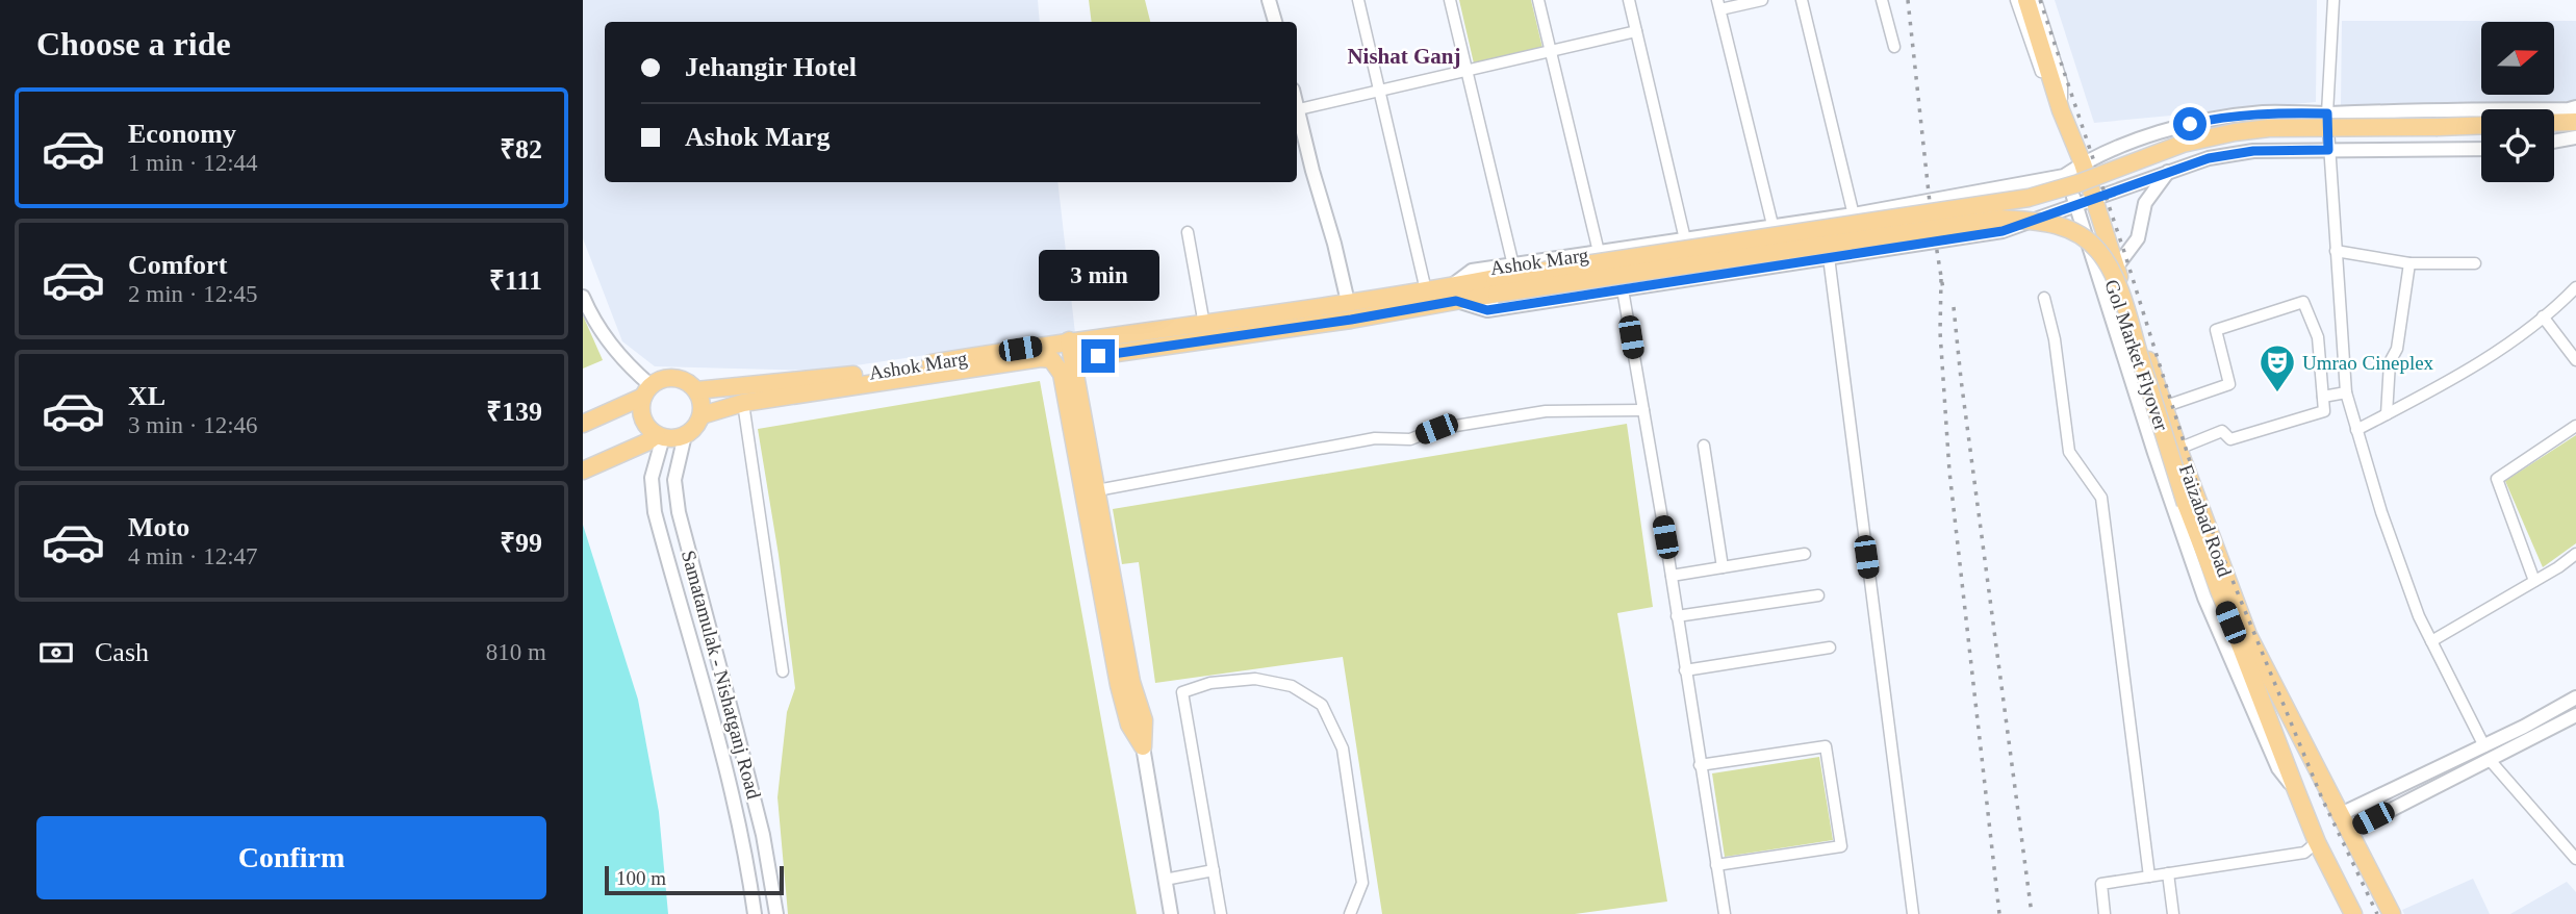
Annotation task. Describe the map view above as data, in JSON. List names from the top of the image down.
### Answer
{
  "streets": {
    "main road": ["Ashok Marg", "Gol Market Flyover", "Faizabad Road"],
    "street": ["Samatamulak - Nishatganj Road"]
  },
  "crossings": [
    ["Ashok Marg", "Gol Market Flyover"],
    ["Ashok Marg", "Faizabad Road"],
    ["Ashok Marg", "Samatamulak - Nishatganj Road"],
    ["Gol Market Flyover", "Faizabad Road"]
  ],
  "districts": ["Nishat Ganj"],
  "places": {
    "theatre": ["Umrao Cineplex"]
  },
  "scale_bar": "100 m",
  "north": "right",
  "page": {
    "heading": "Choose a ride",
    "banner": ["Jehangir Hotel", "Ashok Marg"],
    "list": [
      {
        "name": "Economy",
        "note": "1 min · 12:44",
        "value": "₹82"
      },
      {
        "name": "Comfort",
        "note": "2 min · 12:45",
        "value": "₹111"
      },
      {
        "name": "XL",
        "note": "3 min · 12:46",
        "value": "₹139"
      },
      {
        "name": "Moto",
        "note": "4 min · 12:47",
        "value": "₹99"
      }
    ],
    "bubble": "3 min",
    "pay": ["Cash", "810 m"],
    "buttons": "Confirm",
    "scale": "100 m"
  }
}
